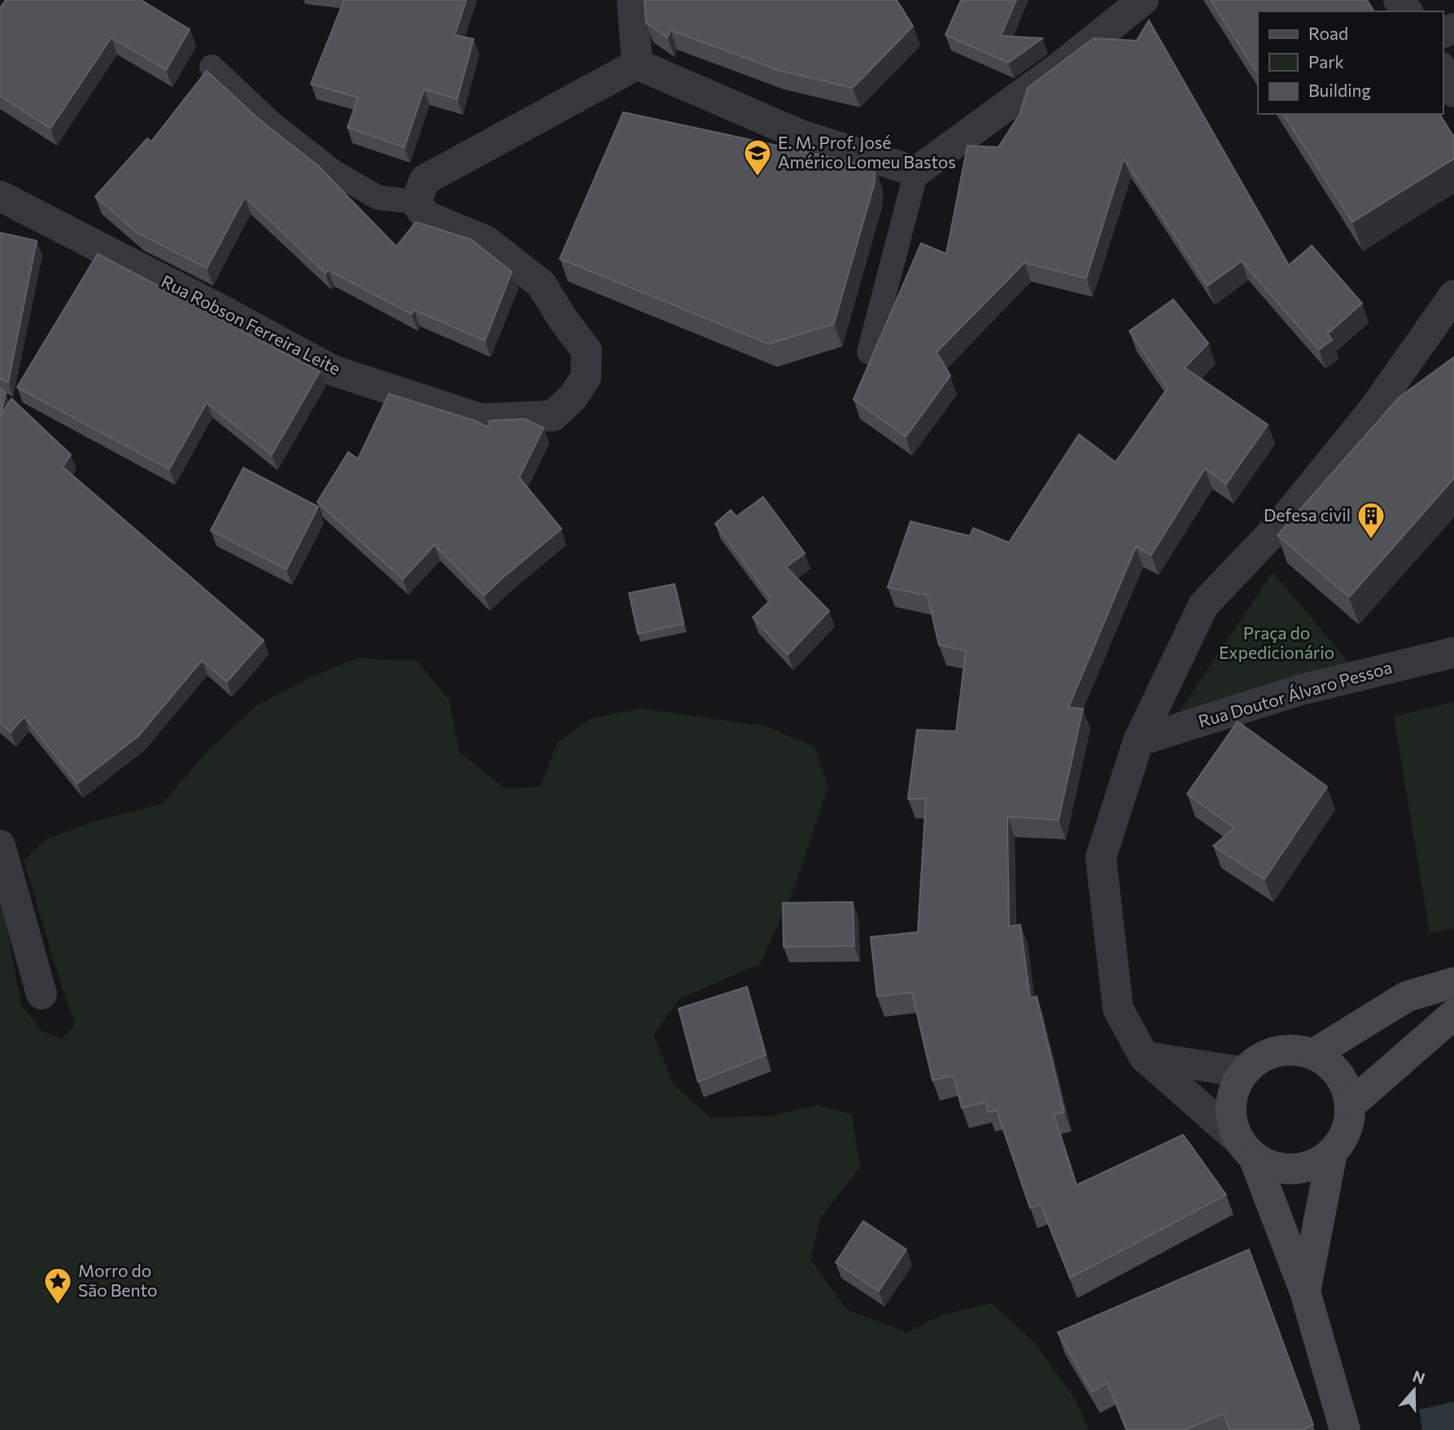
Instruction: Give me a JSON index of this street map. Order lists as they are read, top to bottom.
{
  "streets": {
    "street": ["Rua Robson Ferreira Leite", "Rua Doutor Álvaro Pessoa"]
  },
  "parks": ["Praça do Expedicionário"],
  "places": {
    "school or university": ["E. M. Prof. José Américo Lomeu Bastos"],
    "building": ["Defesa civil"],
    "place": ["Morro do São Bento"]
  },
  "legend": ["Road", "Park", "Building"],
  "north": "top"
}
